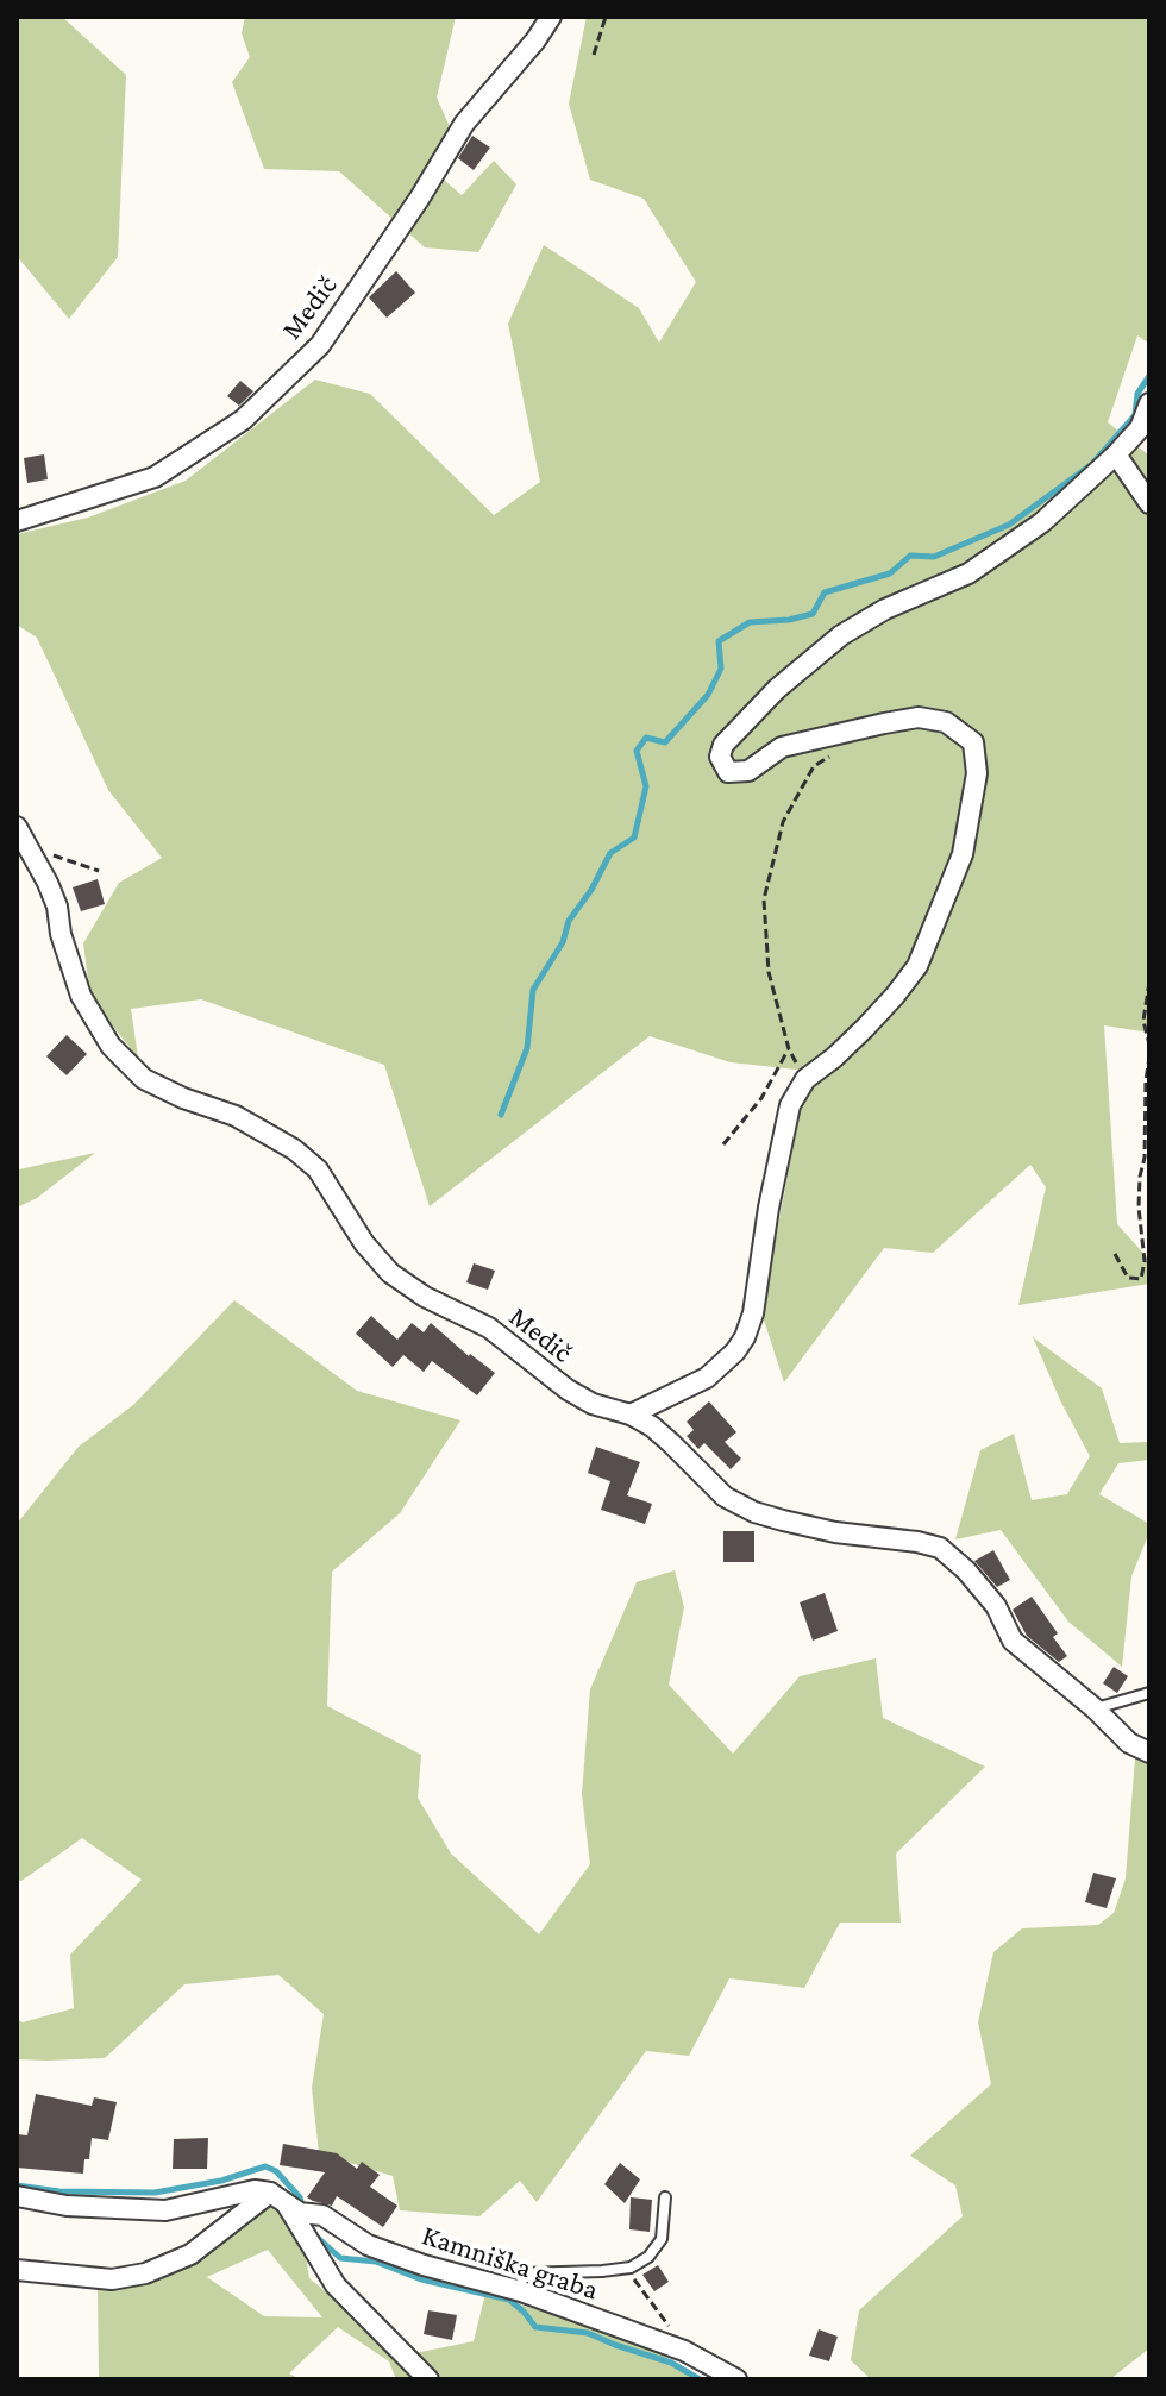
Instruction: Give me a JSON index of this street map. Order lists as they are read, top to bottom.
{
  "streets": {
    "street": ["Medič", "Kamniška graba"]
  }
}
